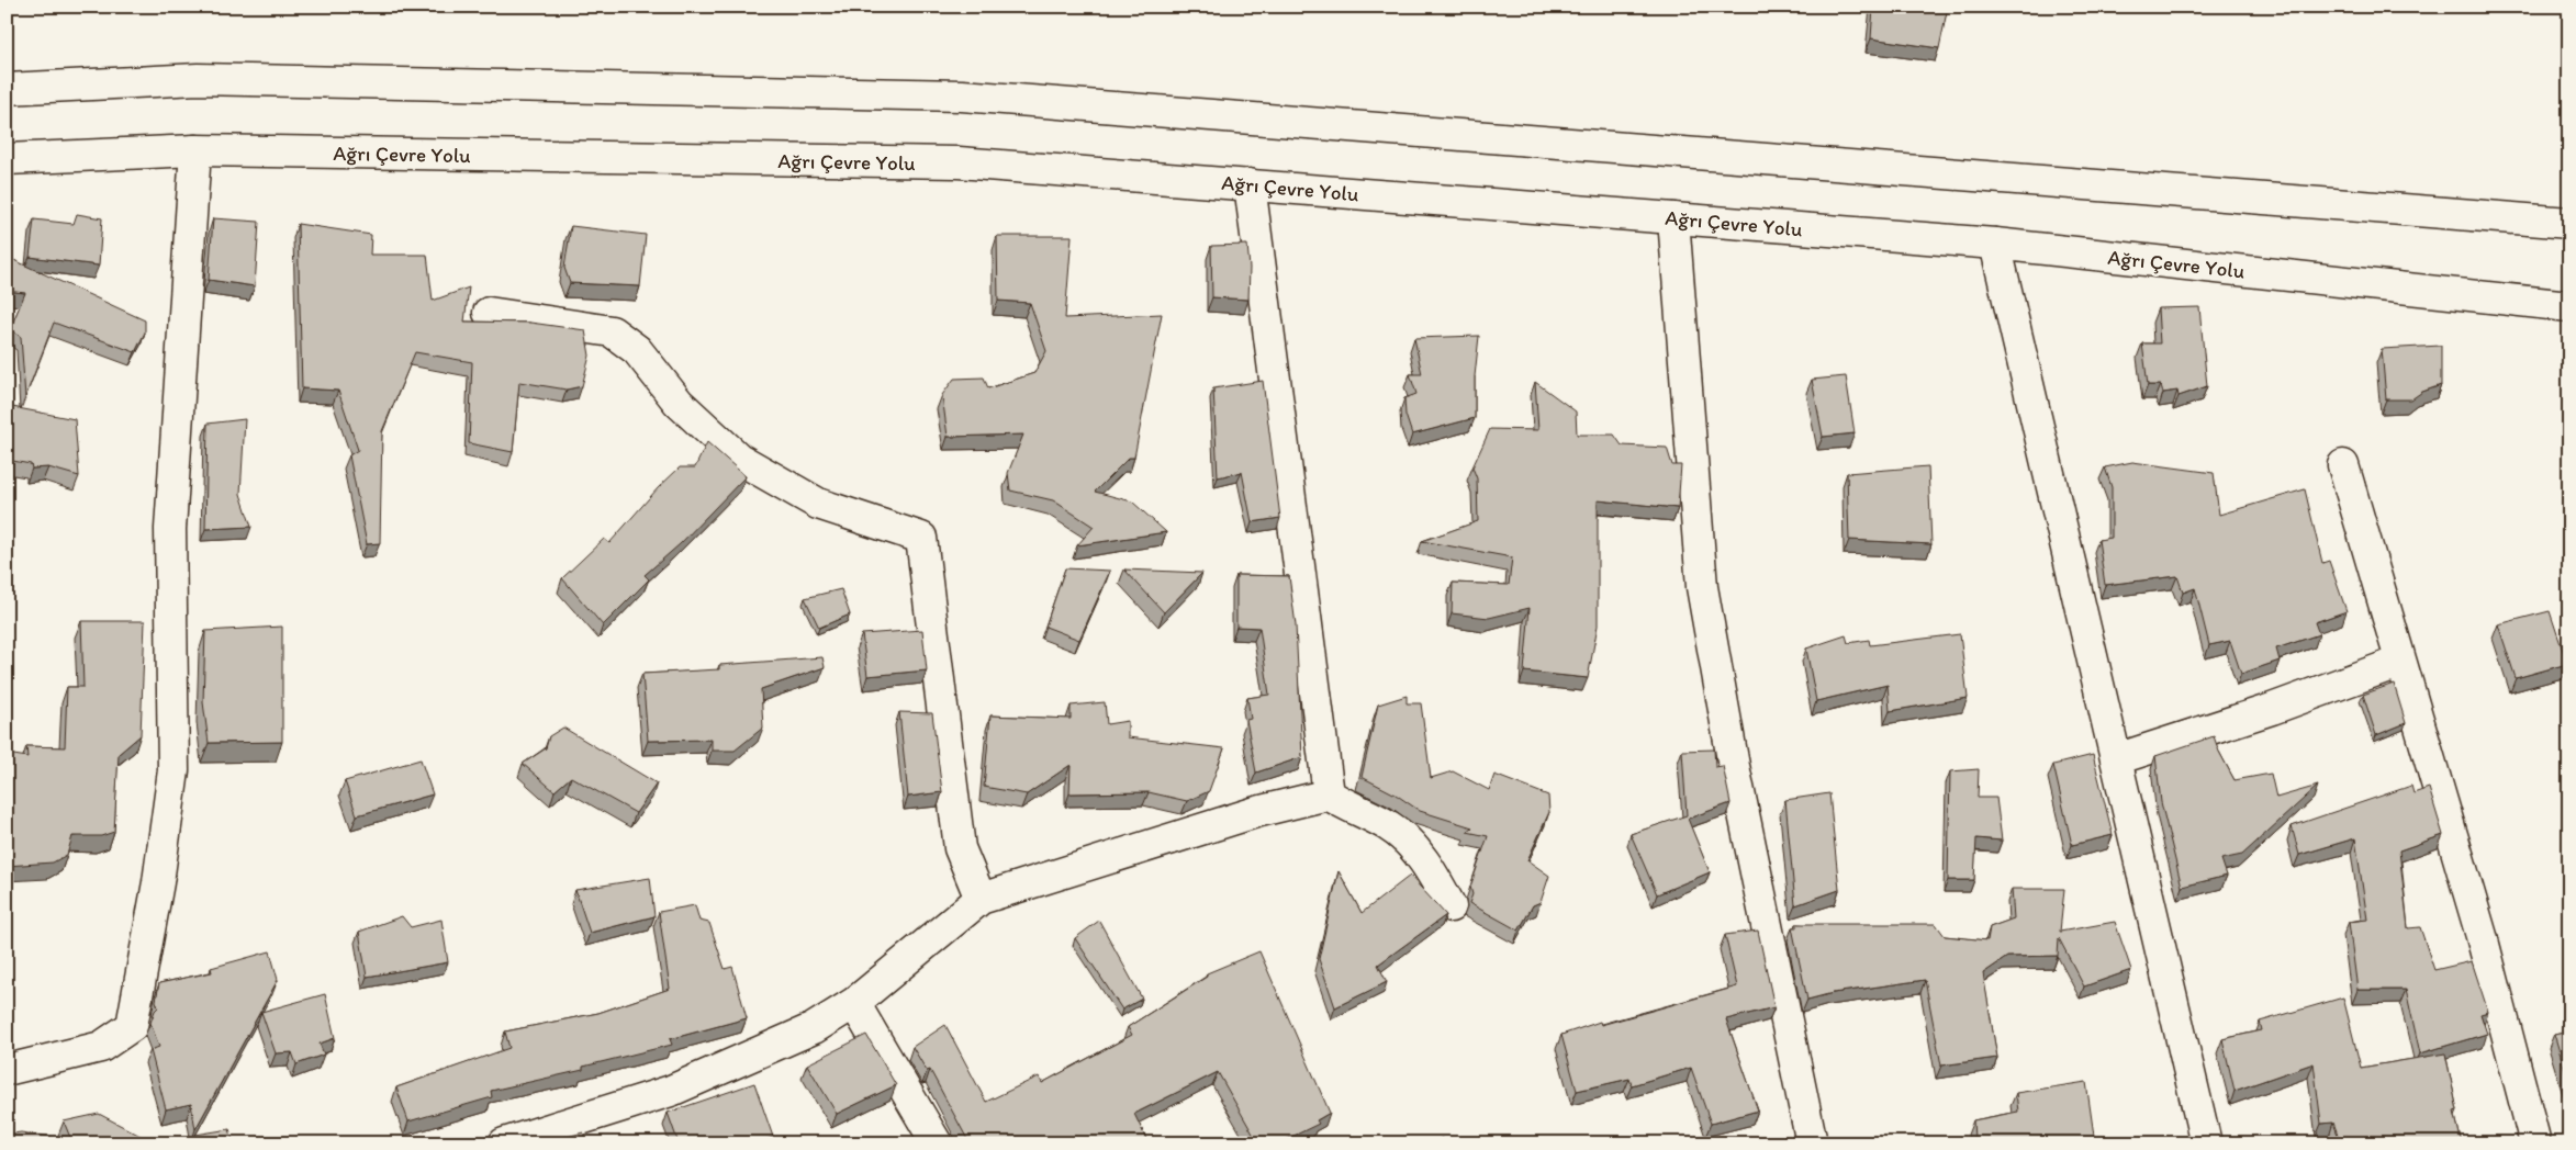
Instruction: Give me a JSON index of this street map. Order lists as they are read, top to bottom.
{
  "streets": {
    "main road": ["Ağrı Çevre Yolu"]
  }
}
